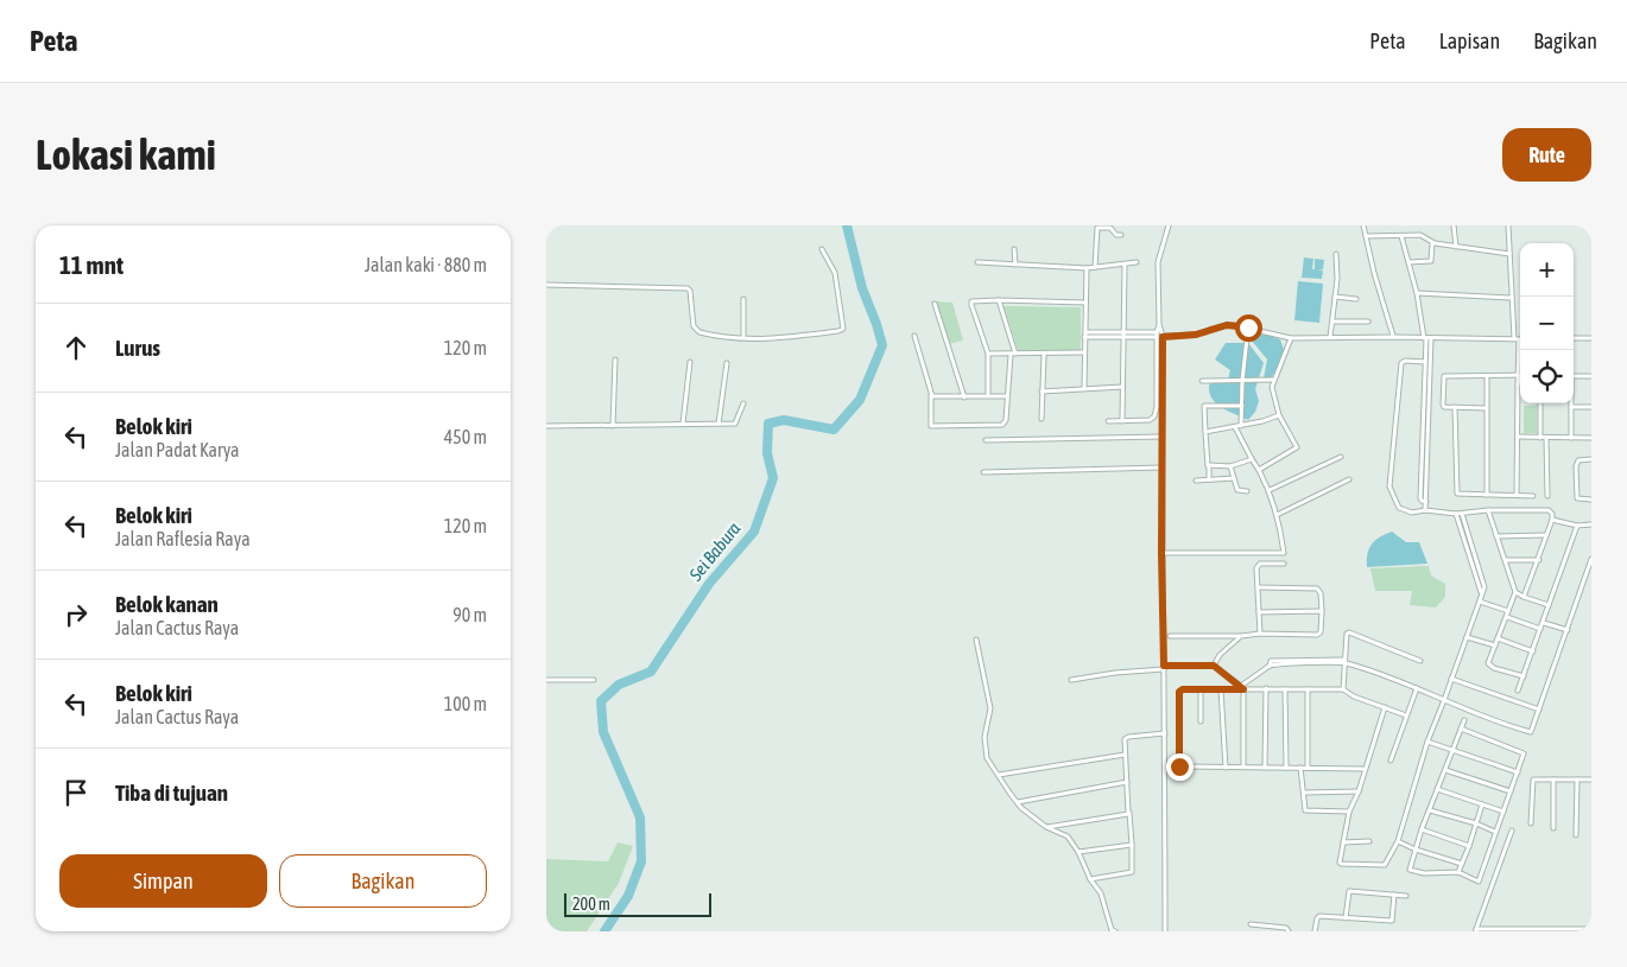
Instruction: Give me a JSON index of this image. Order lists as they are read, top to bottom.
{
  "water": ["Sei Babura"],
  "scale_bar": "200 m",
  "page": {
    "header": "Peta",
    "nav": ["Peta", "Lapisan", "Bagikan"],
    "buttons": [
      "Rute",
      ["Simpan", "Bagikan"]
    ],
    "title": "Lokasi kami",
    "heading": ["11 mnt", "Jalan kaki · 880 m"],
    "map_buttons": ["+", "−"],
    "list": [
      ["Lurus", "120 m"],
      ["Belok kiri", "Jalan Padat Karya", "450 m"],
      ["Belok kiri", "Jalan Raflesia Raya", "120 m"],
      ["Belok kanan", "Jalan Cactus Raya", "90 m"],
      ["Belok kiri", "Jalan Cactus Raya", "100 m"],
      "Tiba di tujuan"
    ],
    "scale": "200 m"
  }
}
